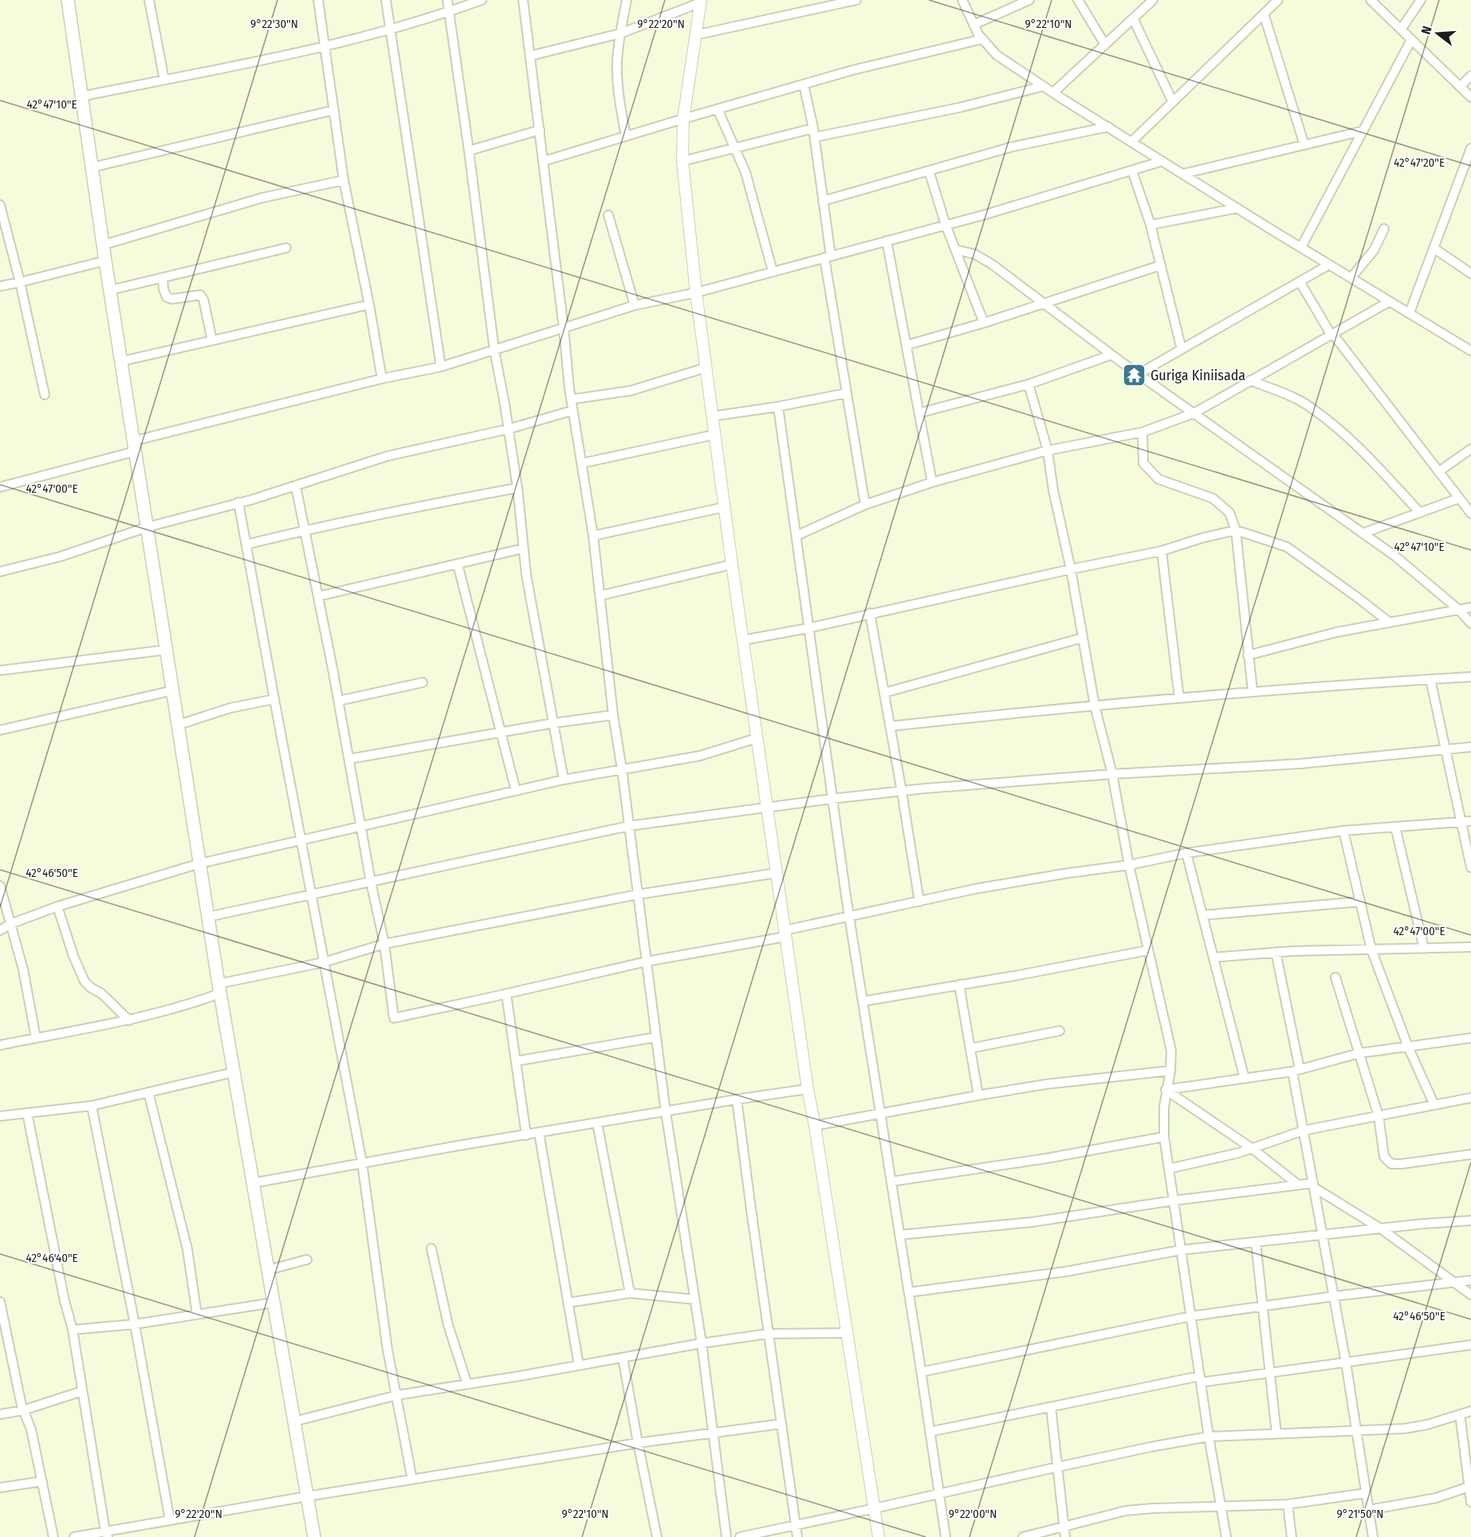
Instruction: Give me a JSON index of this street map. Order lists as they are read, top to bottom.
{
  "places": {
    "temple": ["Guriga Kiniisada"]
  },
  "north": "left",
  "coordinates": [
    "9°22'30\"N",
    "9°22'20\"N",
    "9°22'10\"N",
    "42°47'10\"E",
    "42°47'20\"E",
    "42°47'00\"E",
    "42°46'50\"E",
    "42°46'40\"E",
    "9°22'00\"N",
    "9°21'50\"N"
  ]
}
